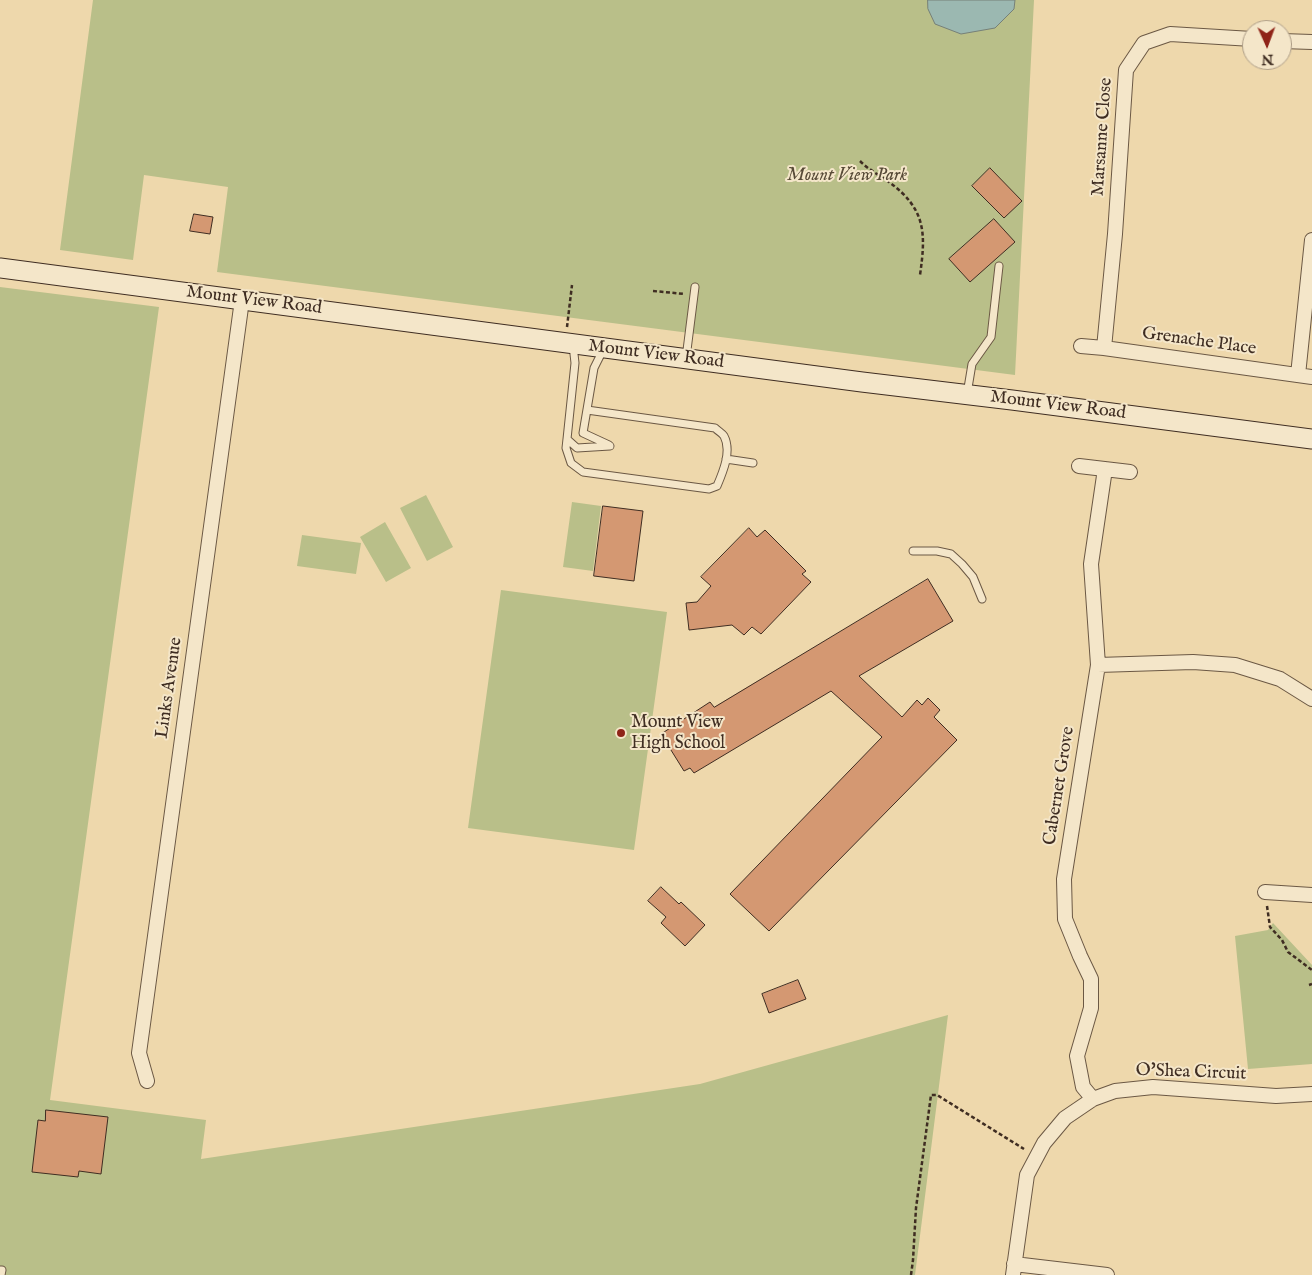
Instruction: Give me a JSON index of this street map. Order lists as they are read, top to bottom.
{
  "streets": {
    "main road": ["Mount View Road"],
    "street": [
      "Marsanne Close",
      "Grenache Place",
      "Links Avenue",
      "Cabernet Grove",
      "O'Shea Circuit"
    ]
  },
  "crossings": [
    ["Marsanne Close", "Grenache Place"],
    ["Mount View Road", "Links Avenue"],
    ["Cabernet Grove", "O'Shea Circuit"]
  ],
  "parks": ["Mount View Park"],
  "places": ["Mount View High School"],
  "north": "bottom"
}
